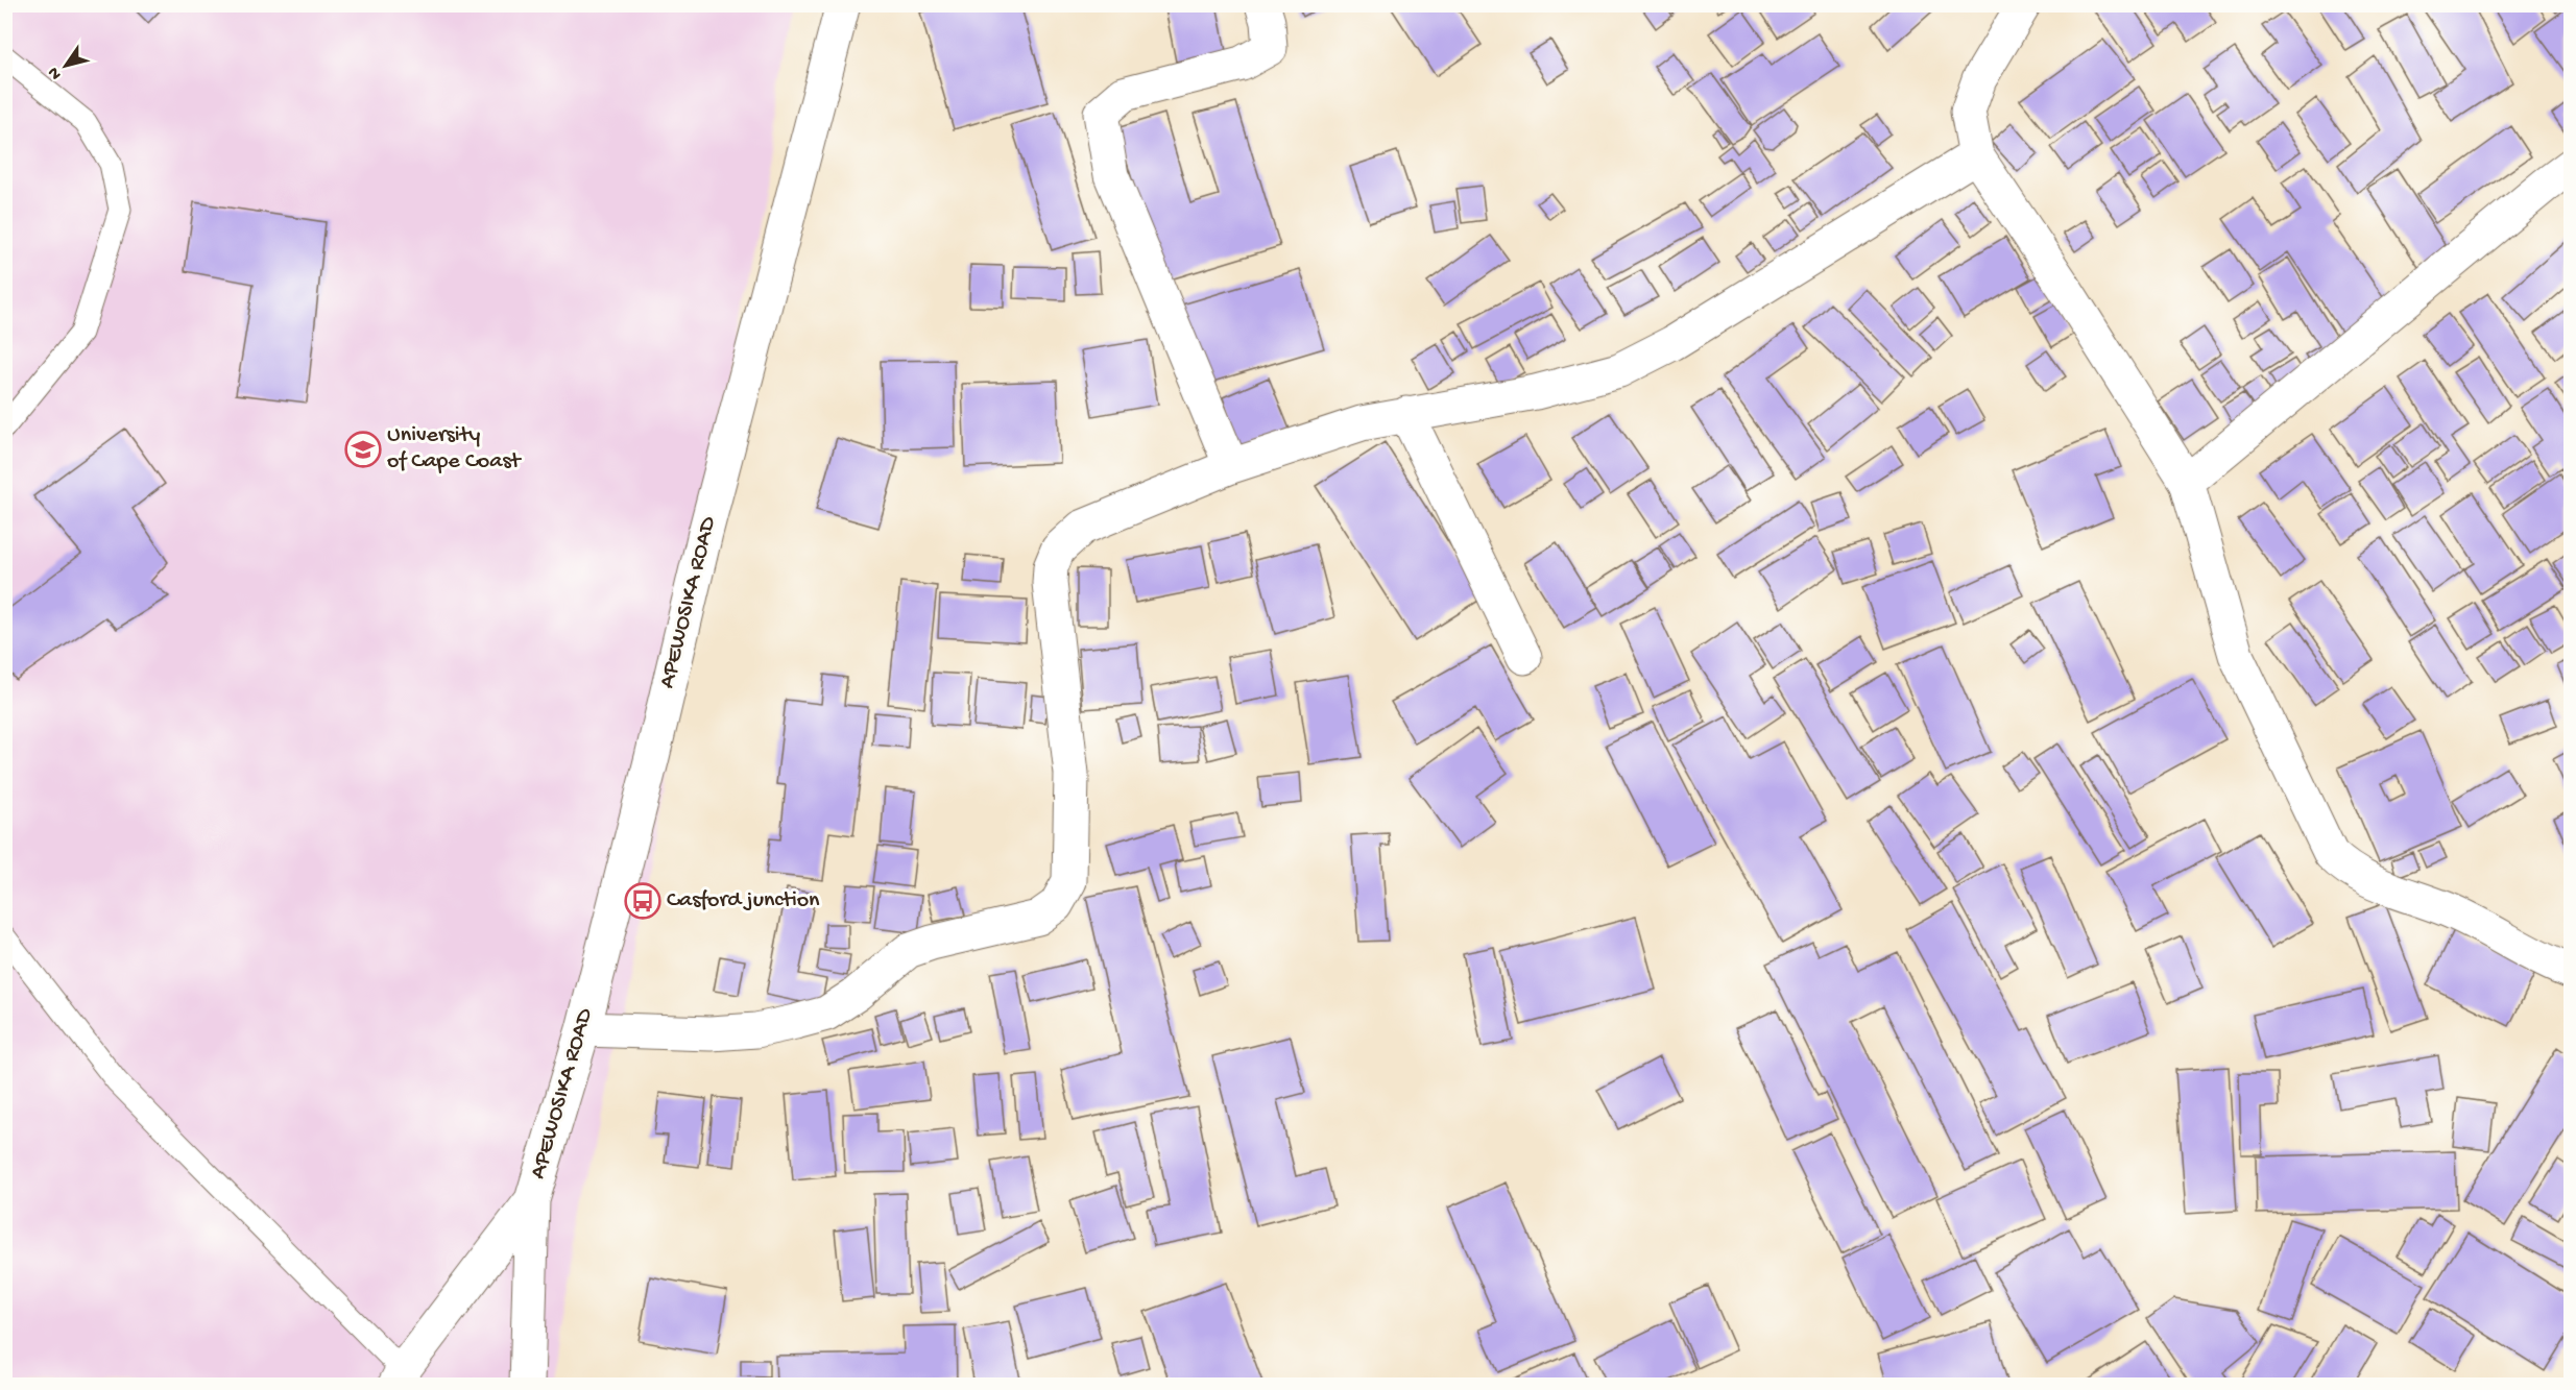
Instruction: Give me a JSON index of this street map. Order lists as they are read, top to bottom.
{
  "streets": {
    "street": ["APEWOSIKA ROAD"]
  },
  "places": {
    "school or university": ["University of Cape Coast"],
    "bus stop": ["Casford junction"]
  },
  "north": "bottom left"
}
